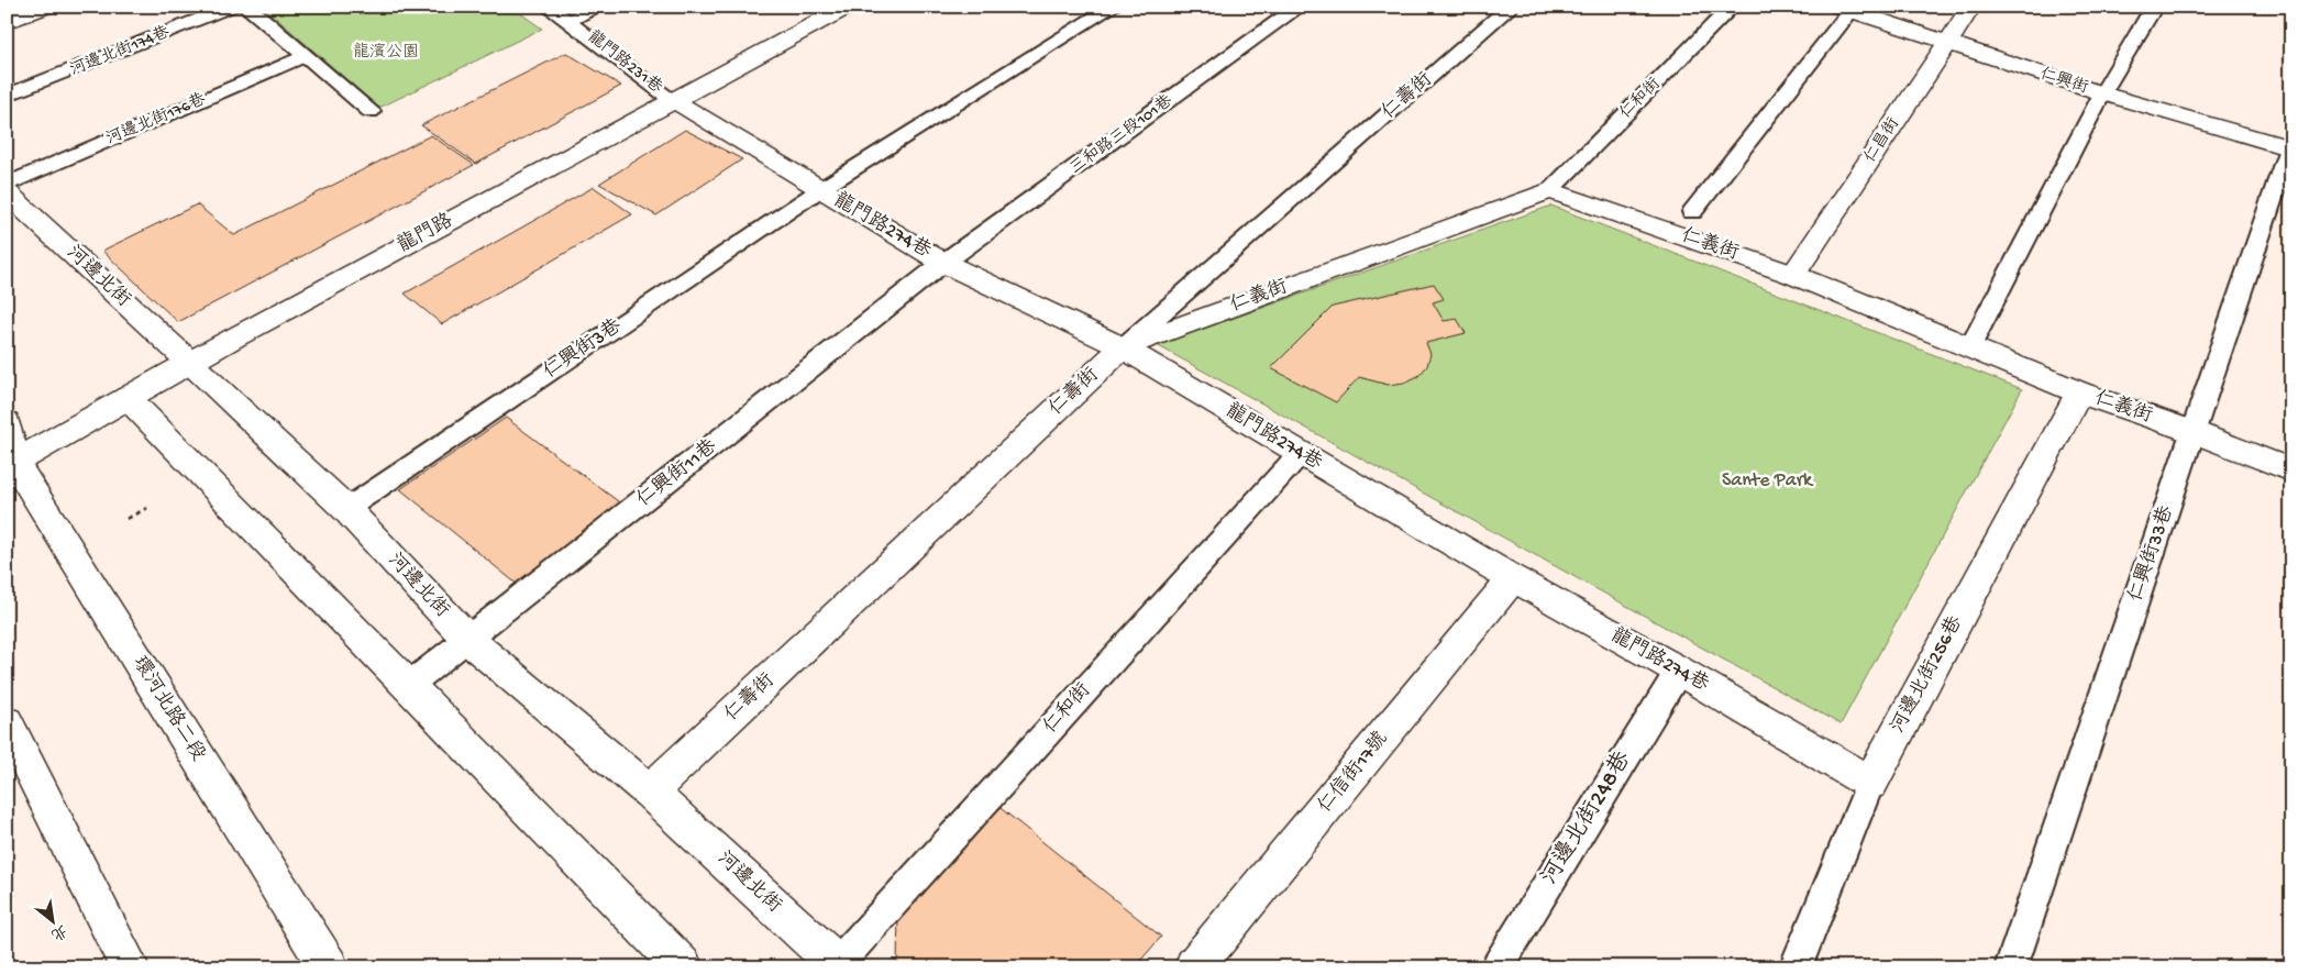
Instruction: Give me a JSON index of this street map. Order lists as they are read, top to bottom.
{
  "streets": {
    "street": [
      "仁興街",
      "仁壽街",
      "仁昌街",
      "龍門路274巷",
      "龍門路",
      "仁義街",
      "河邊北街",
      "河邊北街256巷",
      "環河北路二段",
      "仁信街17號"
    ],
    "lane": [
      "河邊北街174巷",
      "龍門路231巷",
      "仁和街",
      "河邊北街176巷",
      "三和路三段101巷",
      "仁興街3巷",
      "仁興街11巷",
      "仁興街33巷",
      "河邊北街248巷"
    ]
  },
  "crossings": [
    ["龍門路231巷", "龍門路274巷"],
    ["龍門路231巷", "龍門路"],
    ["仁興街", "仁昌街"],
    ["仁興街", "仁興街33巷"],
    ["仁壽街", "龍門路274巷"],
    ["仁壽街", "仁義街"],
    ["仁壽街", "河邊北街"],
    ["仁和街", "龍門路274巷"],
    ["仁和街", "仁義街"],
    ["仁和街", "河邊北街"],
    ["三和路三段101巷", "龍門路274巷"],
    ["三和路三段101巷", "仁興街11巷"],
    ["仁昌街", "仁義街"],
    ["龍門路274巷", "龍門路"],
    ["龍門路274巷", "仁義街"],
    ["龍門路274巷", "仁興街3巷"],
    ["龍門路274巷", "仁興街11巷"],
    ["龍門路274巷", "河邊北街256巷"],
    ["龍門路274巷", "仁信街17號"],
    ["龍門路274巷", "河邊北街248巷"],
    ["龍門路", "河邊北街"],
    ["龍門路", "環河北路二段"],
    ["仁義街", "仁興街33巷"],
    ["仁義街", "河邊北街256巷"],
    ["河邊北街", "仁興街3巷"],
    ["河邊北街", "仁興街11巷"]
  ],
  "parks": ["龍濱公園", "Sante Park"],
  "north": "bottom right"
}
